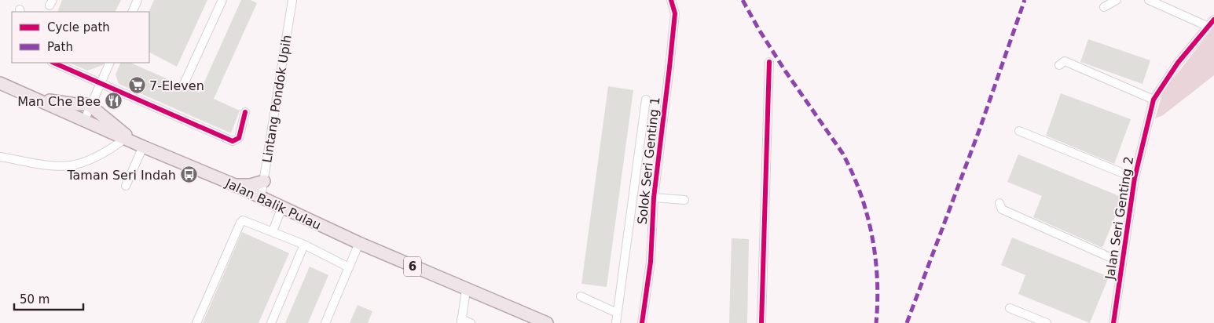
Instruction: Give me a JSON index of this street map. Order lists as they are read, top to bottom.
{
  "streets": {
    "main road": ["Jalan Balik Pulau", "6"],
    "street": ["Lintang Pondok Upih", "Solok Seri Genting 1", "Jalan Seri Genting 2"]
  },
  "crossings": [
    ["Lintang Pondok Upih", "Jalan Balik Pulau"]
  ],
  "places": {
    "supermarket": ["7-Eleven"],
    "restaurant": ["Man Che Bee"],
    "bus stop": ["Taman Seri Indah"]
  },
  "legend": ["Cycle path", "Path"],
  "scale_bar": "50 m"
}
